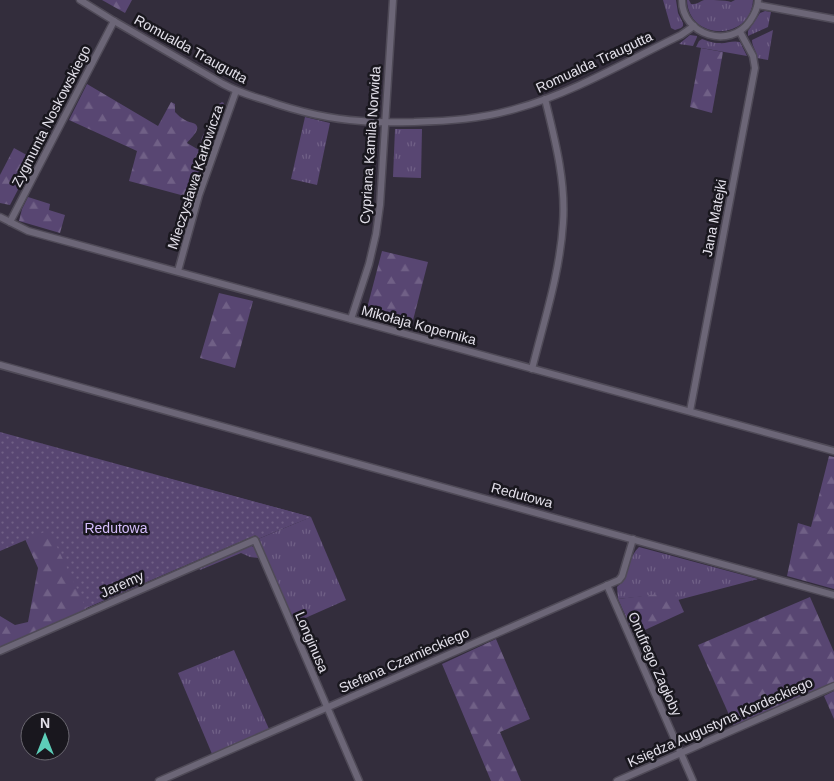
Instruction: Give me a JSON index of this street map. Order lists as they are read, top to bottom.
{
  "streets": {
    "street": [
      "Romualda Traugutta",
      "Zygmunta Noskowskiego",
      "Cypriana Kamila Norwida",
      "Mieczysława Karłowicza",
      "Jana Matejki",
      "Mikołaja Kopernika",
      "Redutowa",
      "Jaremy",
      "Longinusa",
      "Stefana Czarnieckiego",
      "Onufrego Zagłoby",
      "Księdza Augustyna Kordeckiego"
    ]
  },
  "crossings": [
    ["Romualda Traugutta", "Zygmunta Noskowskiego"],
    ["Romualda Traugutta", "Cypriana Kamila Norwida"],
    ["Romualda Traugutta", "Mieczysława Karłowicza"],
    ["Zygmunta Noskowskiego", "Mikołaja Kopernika"],
    ["Cypriana Kamila Norwida", "Mikołaja Kopernika"],
    ["Mieczysława Karłowicza", "Mikołaja Kopernika"],
    ["Jana Matejki", "Mikołaja Kopernika"],
    ["Redutowa", "Stefana Czarnieckiego"],
    ["Jaremy", "Longinusa"],
    ["Longinusa", "Stefana Czarnieckiego"],
    ["Stefana Czarnieckiego", "Onufrego Zagłoby"],
    ["Onufrego Zagłoby", "Księdza Augustyna Kordeckiego"]
  ],
  "parks": ["Redutowa"],
  "north": "top"
}
